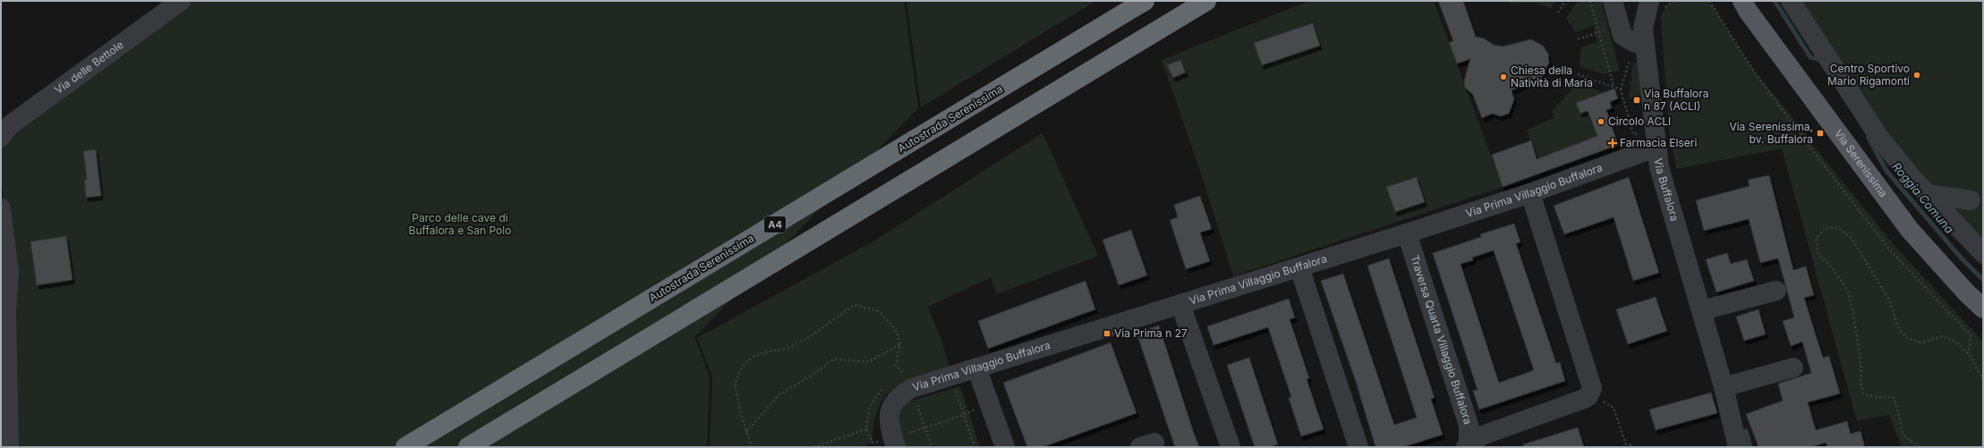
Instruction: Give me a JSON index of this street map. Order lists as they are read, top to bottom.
{
  "streets": {
    "highway": ["Autostrada Serenissima", "A4"],
    "main road": ["Via Serenissima"],
    "street": [
      "Via delle Bettole",
      "Via Buffalora",
      "Via Prima Villaggio Buffalora",
      "Traversa Quarta Villaggio Buffalora"
    ]
  },
  "crossings": [
    ["Via Buffalora", "Via Prima Villaggio Buffalora"],
    ["Via Prima Villaggio Buffalora", "Traversa Quarta Villaggio Buffalora"]
  ],
  "water": ["Roggia Comuna"],
  "parks": ["Parco delle cave di Buffalora e San Polo"],
  "places": {
    "other": ["Centro Sportivo Mario Rigamonti", "Chiesa della Natività di Maria", "Circolo ACLI"],
    "transit": ["Via Buffalora n 87 (ACLI)", "Via Serenissima, bv. Buffalora", "Via Prima n 27"],
    "health": ["Farmacia Elseri"]
  }
}
